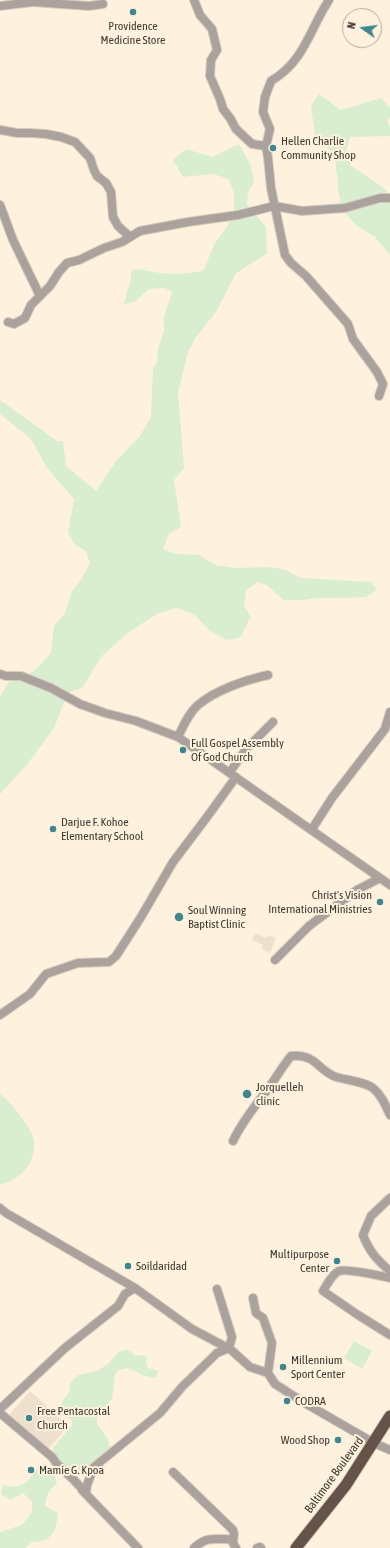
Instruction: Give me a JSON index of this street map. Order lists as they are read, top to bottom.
{
  "streets": {
    "highway": ["Baltimore Boulevard"]
  },
  "places": [
    "Providence Medicine Store",
    "Hellen Charlie Community Shop",
    "Full Gospel Assembly Of God Church",
    "Darjue F. Kohoe Elementary School",
    "Christ's Vision International Ministries",
    "Soul Winning Baptist Clinic",
    "Jorquelleh clinic",
    "Multipurpose Center",
    "Soildaridad",
    "Millennium Sport Center",
    "CODRA",
    "Free Pentacostal Church",
    "Wood Shop",
    "Mamie G. Kpoa"
  ],
  "north": "left"
}
